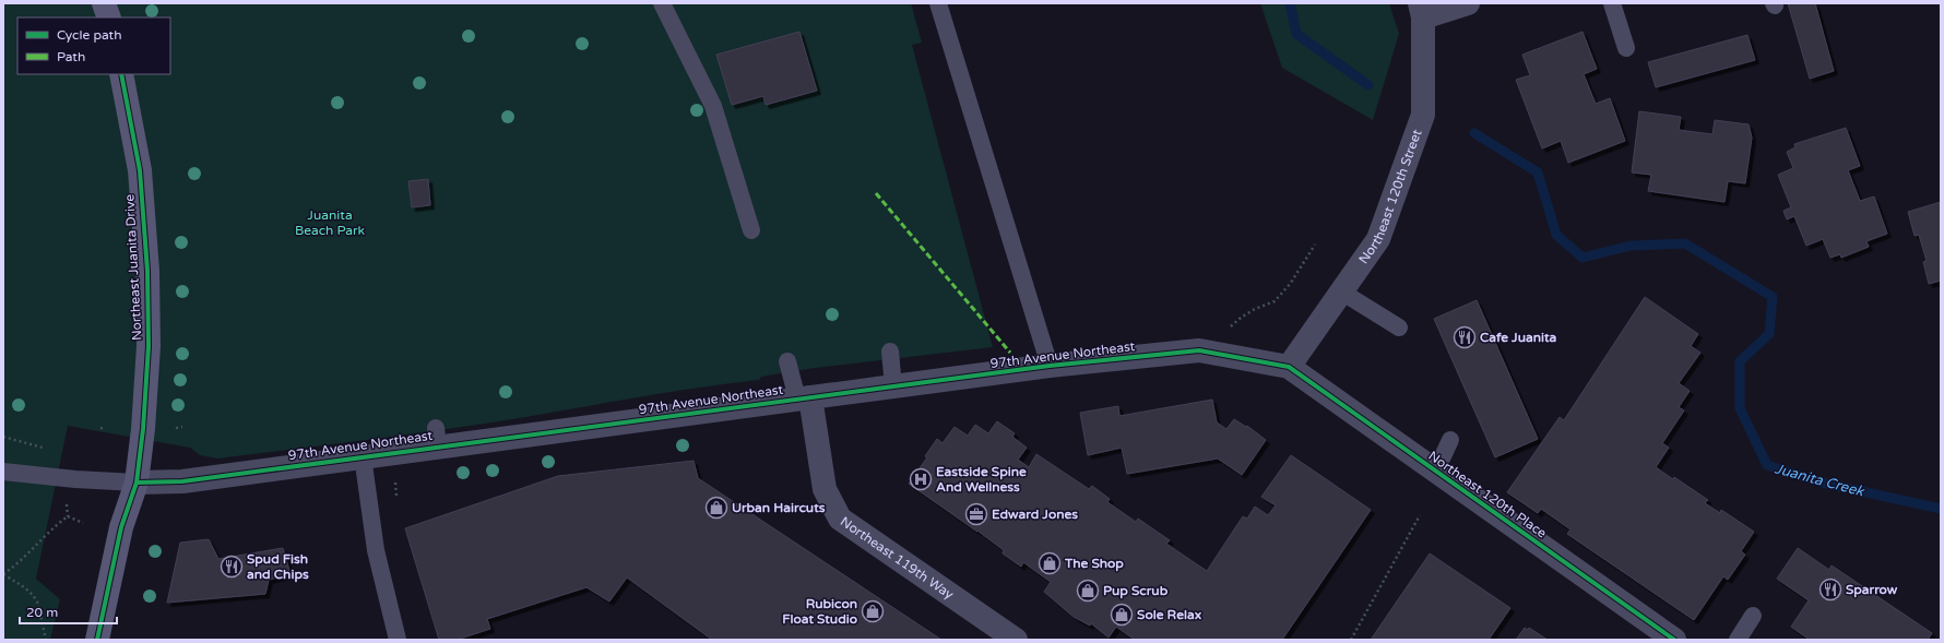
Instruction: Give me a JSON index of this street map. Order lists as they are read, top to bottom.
{
  "streets": {
    "main road": ["Northeast Juanita Drive"],
    "street": [
      "Northeast 120th Street",
      "97th Avenue Northeast",
      "Northeast 120th Place",
      "Northeast 119th Way"
    ]
  },
  "crossings": [
    ["Northeast 120th Street", "97th Avenue Northeast"],
    ["Northeast 120th Street", "Northeast 120th Place"],
    ["Northeast Juanita Drive", "97th Avenue Northeast"],
    ["97th Avenue Northeast", "Northeast 120th Place"],
    ["97th Avenue Northeast", "Northeast 119th Way"]
  ],
  "water": ["Juanita Creek"],
  "parks": ["Juanita Beach Park"],
  "places": {
    "restaurant": ["Cafe Juanita", "Spud Fish and Chips", "Sparrow"],
    "hospital": ["Eastside Spine And Wellness"],
    "shop": [
      "Urban Haircuts",
      "The Shop",
      "Pup Scrub",
      "Rubicon Float Studio",
      "Sole Relax"
    ],
    "office": ["Edward Jones"]
  },
  "legend": ["Cycle path", "Path"],
  "scale_bar": "20 m"
}
